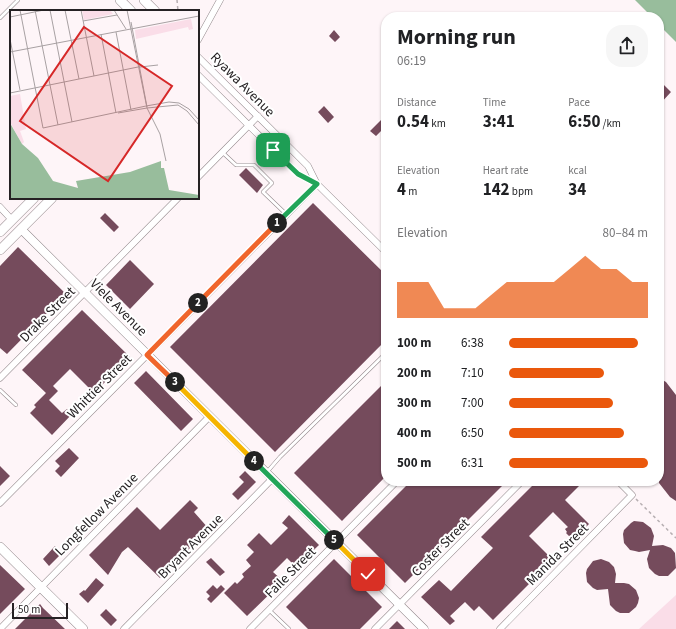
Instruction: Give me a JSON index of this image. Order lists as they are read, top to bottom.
{
  "streets": {
    "main road": ["Viele Avenue"],
    "street": [
      "Ryawa Avenue",
      "Drake Street",
      "Whittier Street",
      "Longfellow Avenue",
      "Bryant Avenue",
      "Coster Street",
      "Manida Street",
      "Faile Street"
    ]
  },
  "crossings": [
    ["Ryawa Avenue", "Whittier Street"],
    ["Viele Avenue", "Drake Street"],
    ["Viele Avenue", "Whittier Street"],
    ["Viele Avenue", "Longfellow Avenue"],
    ["Viele Avenue", "Bryant Avenue"],
    ["Viele Avenue", "Coster Street"],
    ["Viele Avenue", "Faile Street"]
  ],
  "scale_bar": "50 m",
  "page": {
    "heading": ["Morning run", "06:19"],
    "stats": [
      ["Distance", "0.54 km"],
      ["Time", "3:41"],
      ["Pace", "6:50 /km"],
      ["Elevation", "4 m"],
      ["Heart rate", "142 bpm"],
      ["kcal", "34"]
    ],
    "pins": [
      "1",
      "2",
      "3",
      "4",
      "5"
    ],
    "chart": ["Elevation", "80–84 m"],
    "list": [
      {
        "name": "100 m",
        "note": "6:38"
      },
      {
        "name": "200 m",
        "note": "7:10"
      },
      {
        "name": "300 m",
        "note": "7:00"
      },
      {
        "name": "400 m",
        "note": "6:50"
      },
      {
        "name": "500 m",
        "note": "6:31"
      }
    ],
    "scale": "50 m"
  }
}
